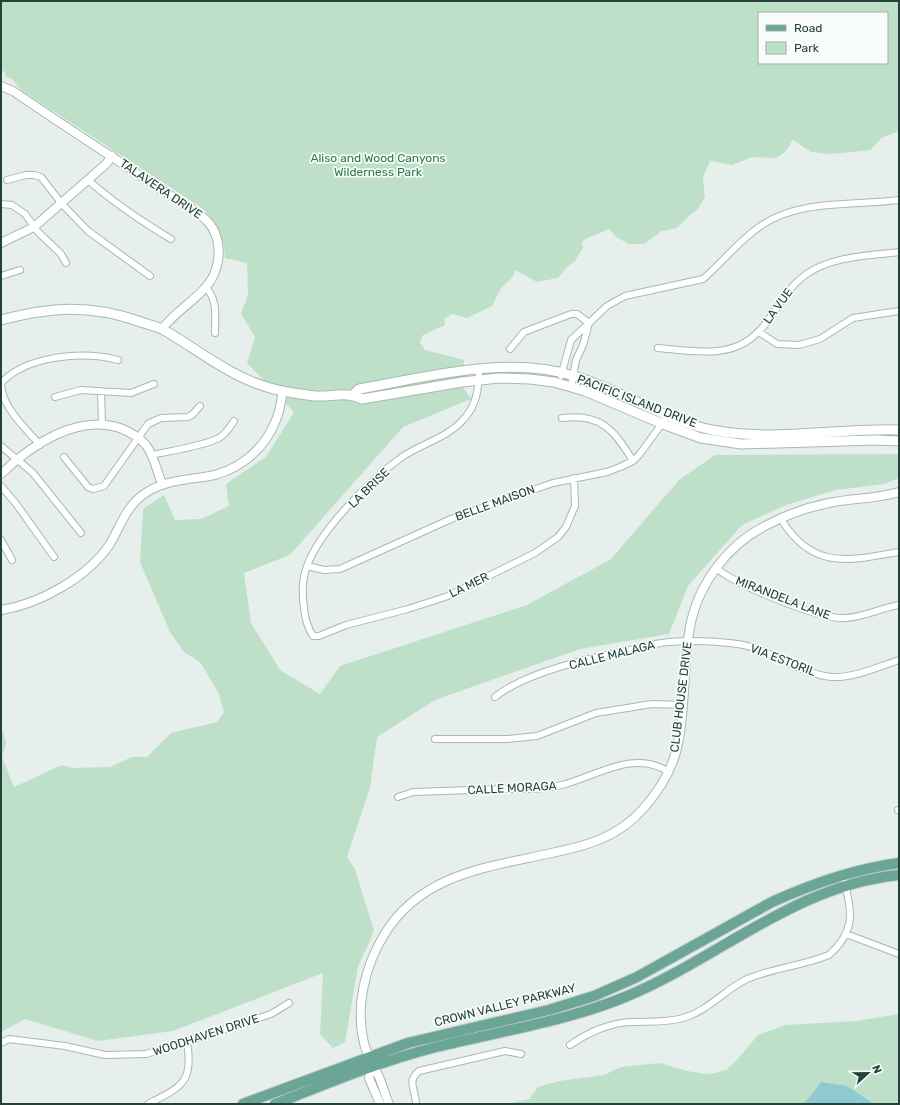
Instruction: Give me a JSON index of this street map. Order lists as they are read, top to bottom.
{
  "streets": {
    "main road": ["PACIFIC ISLAND DRIVE", "CROWN VALLEY PARKWAY"],
    "street": [
      "TALAVERA DRIVE",
      "LA VUE",
      "LA BRISE",
      "BELLE MAISON",
      "LA MER",
      "MIRANDELA LANE",
      "CALLE MALAGA",
      "VIA ESTORIL",
      "CLUB HOUSE DRIVE",
      "CALLE MORAGA",
      "WOODHAVEN DRIVE"
    ]
  },
  "crossings": [
    ["TALAVERA DRIVE", "PACIFIC ISLAND DRIVE"],
    ["PACIFIC ISLAND DRIVE", "LA BRISE"],
    ["PACIFIC ISLAND DRIVE", "BELLE MAISON"],
    ["LA BRISE", "BELLE MAISON"],
    ["LA BRISE", "LA MER"],
    ["BELLE MAISON", "LA MER"],
    ["MIRANDELA LANE", "CLUB HOUSE DRIVE"],
    ["CALLE MALAGA", "VIA ESTORIL"],
    ["CALLE MALAGA", "CLUB HOUSE DRIVE"],
    ["VIA ESTORIL", "CLUB HOUSE DRIVE"],
    ["CLUB HOUSE DRIVE", "CALLE MORAGA"],
    ["CLUB HOUSE DRIVE", "CROWN VALLEY PARKWAY"]
  ],
  "parks": ["Aliso and Wood Canyons Wilderness Park"],
  "legend": ["Road", "Park"],
  "north": "right"
}
